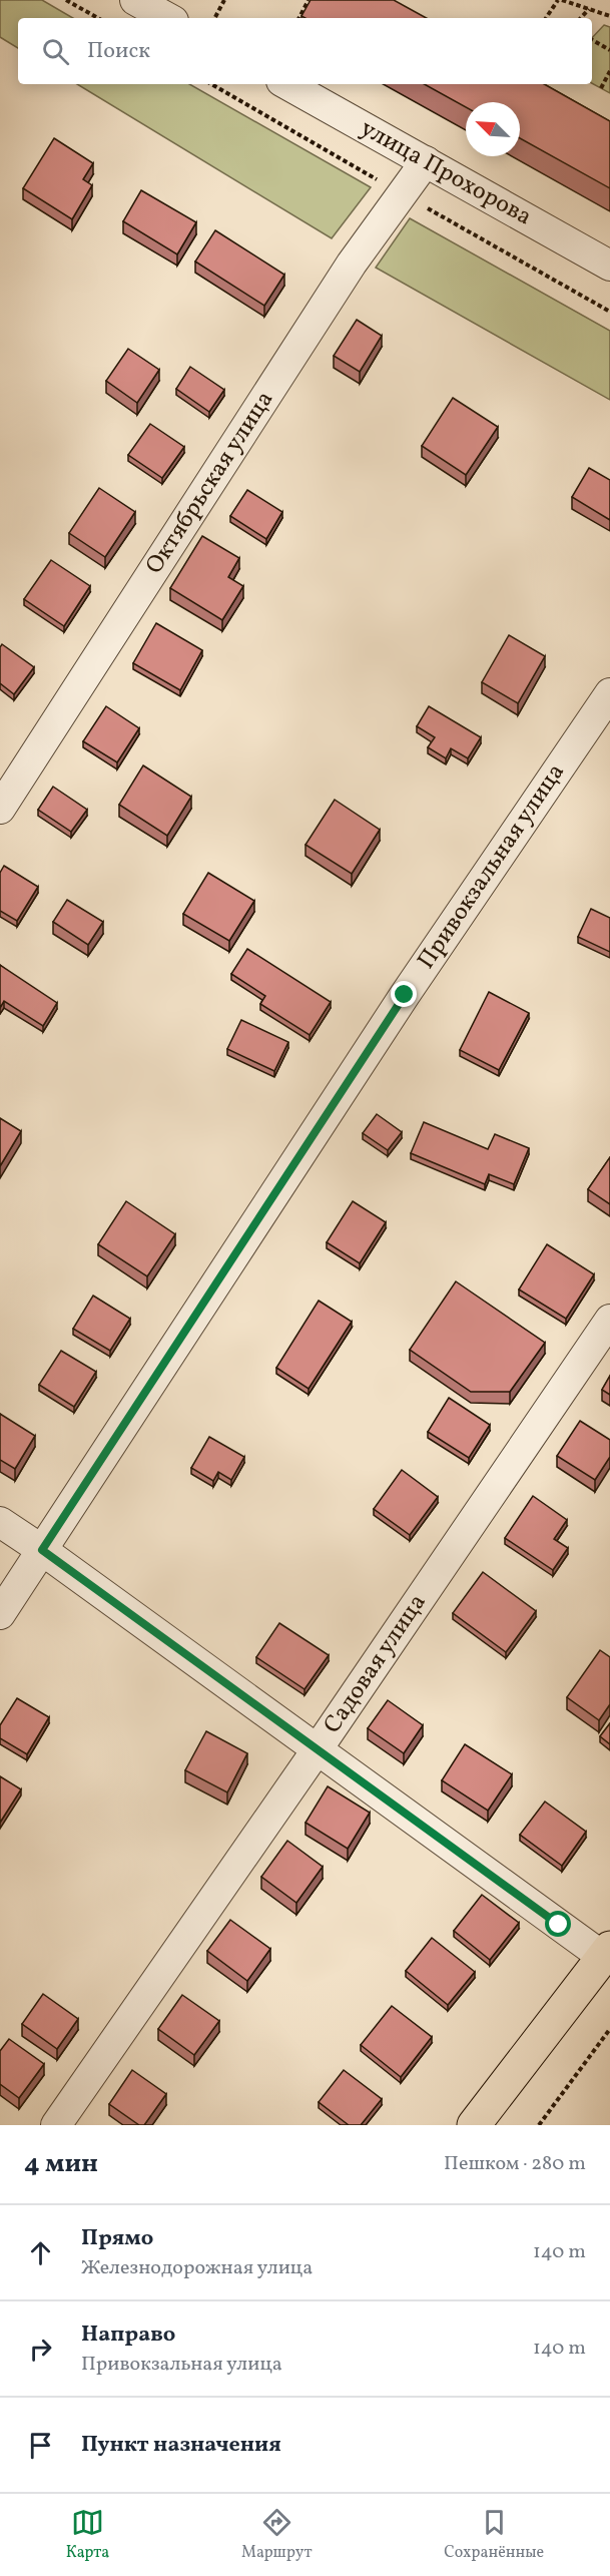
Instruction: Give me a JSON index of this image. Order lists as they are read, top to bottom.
{
  "streets": {
    "street": [
      "улица Прохорова",
      "Октябрьская улица",
      "Привокзальная улица",
      "Садовая улица"
    ]
  },
  "crossings": [
    ["улица Прохорова", "Октябрьская улица"]
  ],
  "north": "top left",
  "page": {
    "search": "Поиск",
    "heading": ["4 мин", "Пешком · 280 m"],
    "list": [
      ["Прямо", "Железнодорожная улица", "140 m"],
      ["Направо", "Привокзальная улица", "140 m"],
      "Пункт назначения"
    ],
    "nav": ["Карта", "Маршрут", "Сохранённые"]
  }
}
